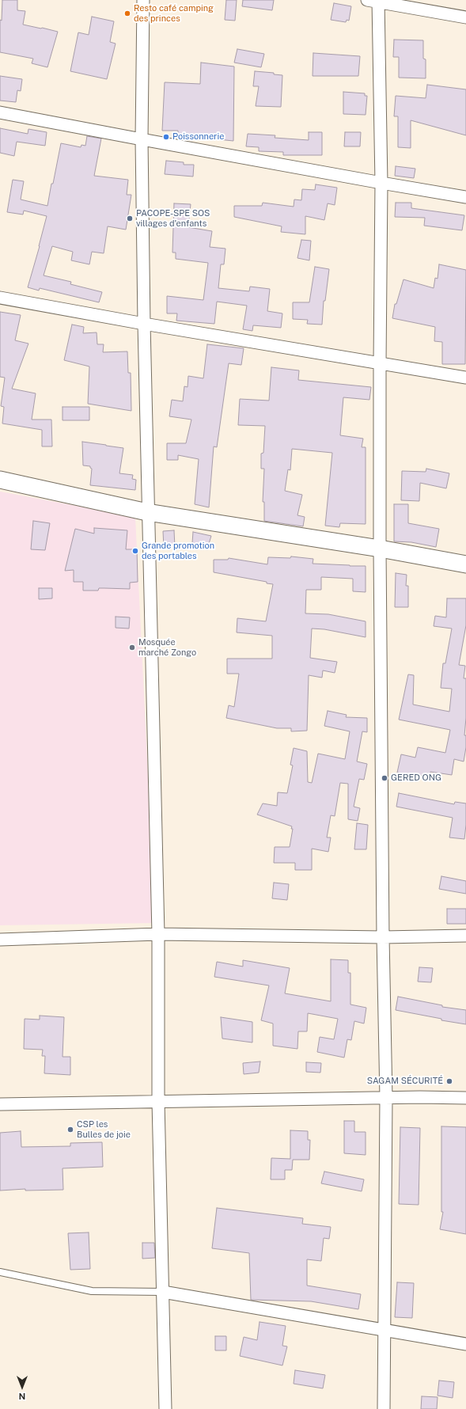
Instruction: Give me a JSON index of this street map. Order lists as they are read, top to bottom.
{
  "places": [
    "Resto café camping des princes",
    "Poissonnerie",
    "PACOPE-SPE SOS villages d'enfants",
    "Grande promotion des portables",
    "Mosquée marché Zongo",
    "GERED ONG",
    "SAGAM SÉCURITÉ",
    "CSP les Bulles de joie"
  ],
  "north": "bottom"
}
